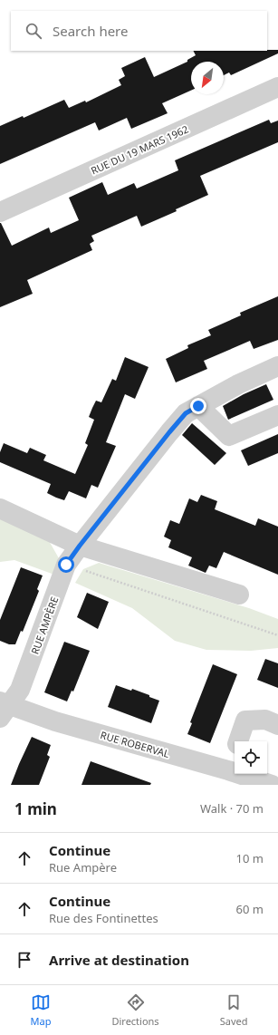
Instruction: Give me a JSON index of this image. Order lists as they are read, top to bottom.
{
  "streets": {
    "street": ["RUE DU 19 MARS 1962", "RUE AMPÈRE", "RUE ROBERVAL"]
  },
  "crossings": [
    ["RUE AMPÈRE", "RUE ROBERVAL"]
  ],
  "north": "bottom left",
  "page": {
    "search": "Search here",
    "heading": ["1 min", "Walk · 70 m"],
    "list": [
      ["Continue", "Rue Ampère", "10 m"],
      ["Continue", "Rue des Fontinettes", "60 m"],
      "Arrive at destination"
    ],
    "nav": ["Map", "Directions", "Saved"]
  }
}
